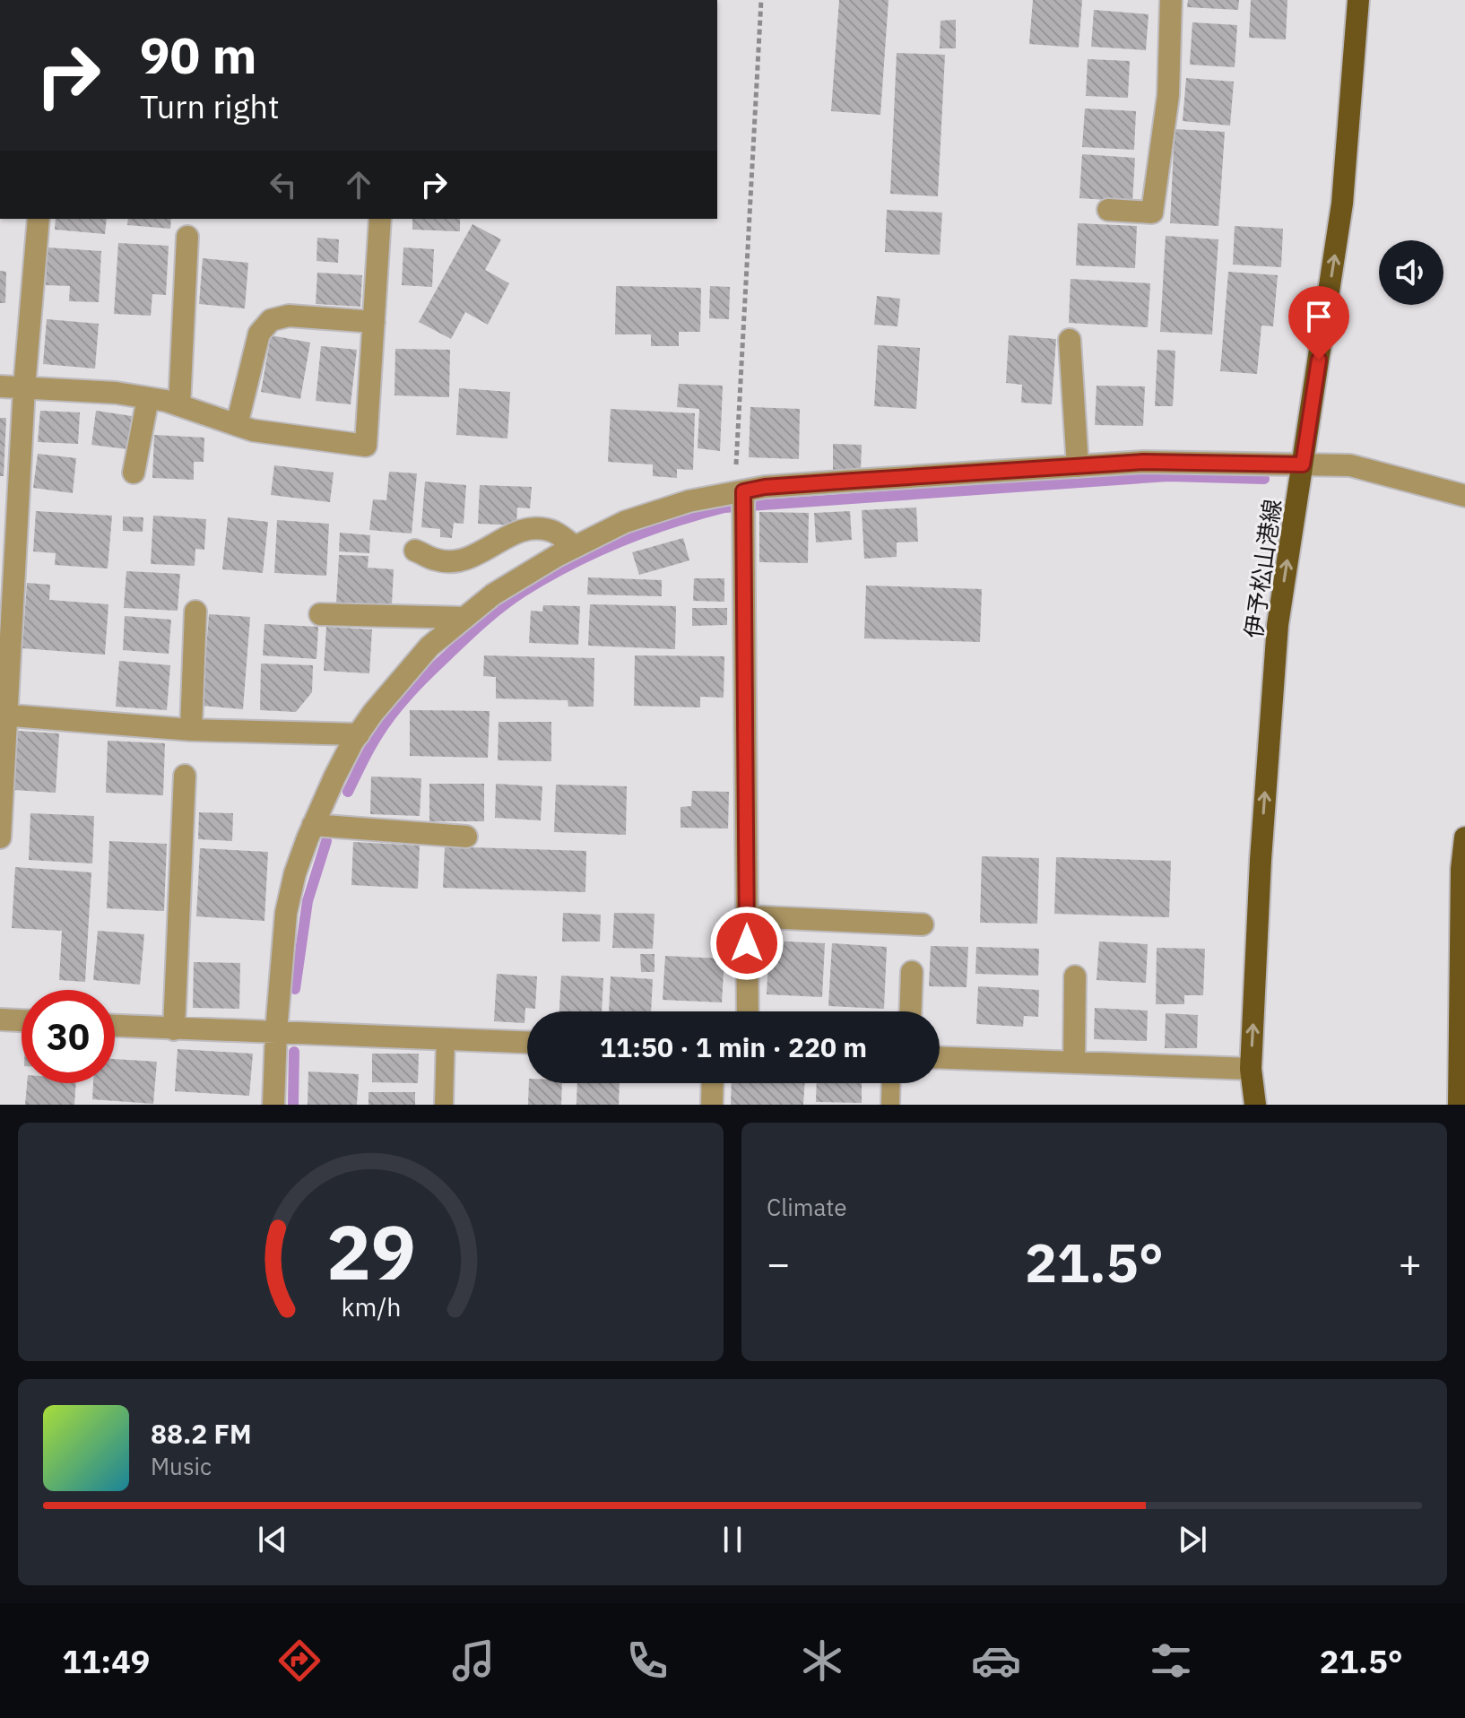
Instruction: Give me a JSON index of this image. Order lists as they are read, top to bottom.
{
  "streets": {
    "main road": ["伊予松山港線"]
  },
  "one_way": ["伊予松山港線"],
  "page": {
    "turn": ["90 m", "Turn right"],
    "limit": "30",
    "trip": "11:50 · 1 min · 220 m",
    "tile": "Climate",
    "heat": ["−", "21.5°", "+"],
    "song": ["88.2 FM", "Music"],
    "tabs": ["11:49", "21.5°"],
    "gauge": ["29", "km/h"]
  }
}
